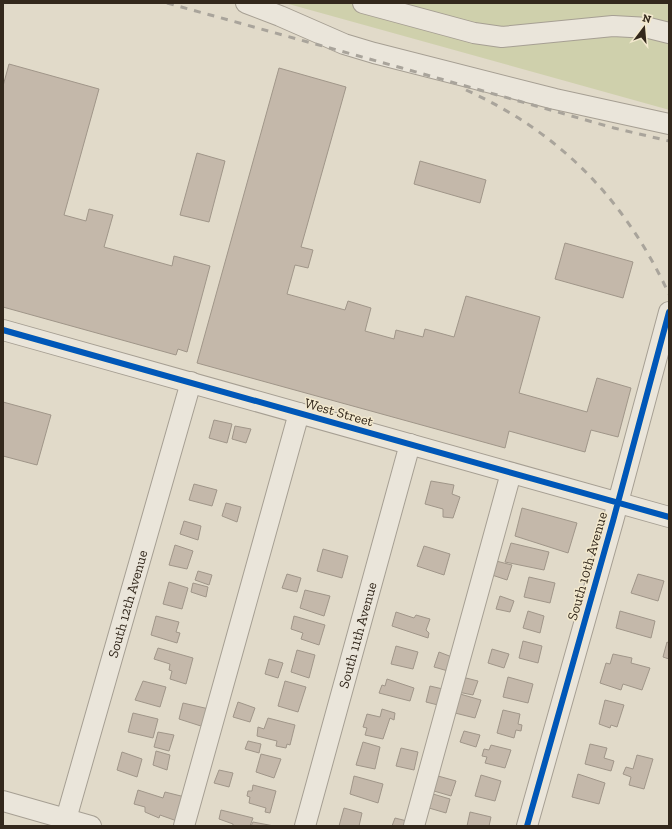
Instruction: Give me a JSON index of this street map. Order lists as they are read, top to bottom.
{
  "streets": {
    "street": [
      "West Street",
      "South 10th Avenue",
      "South 12th Avenue",
      "South 11th Avenue"
    ]
  },
  "crossings": [
    ["West Street", "South 10th Avenue"],
    ["West Street", "South 12th Avenue"],
    ["West Street", "South 11th Avenue"]
  ],
  "north": "top"
}
